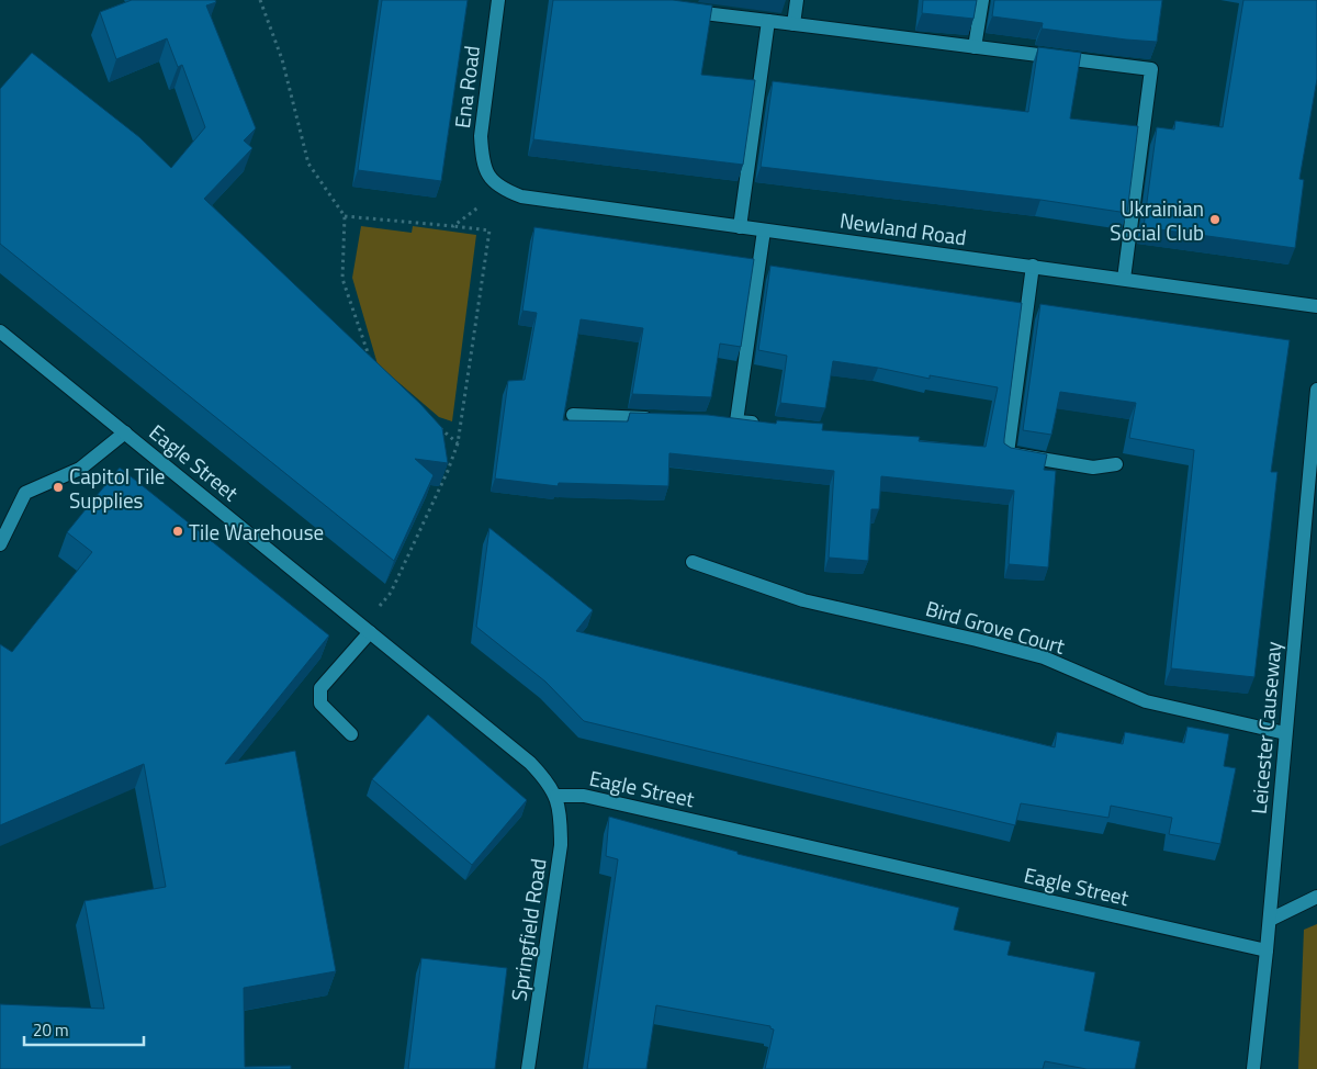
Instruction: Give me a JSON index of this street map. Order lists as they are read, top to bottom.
{
  "streets": {
    "street": [
      "Ena Road",
      "Newland Road",
      "Eagle Street",
      "Bird Grove Court",
      "Leicester Causeway",
      "Springfield Road"
    ]
  },
  "crossings": [
    ["Ena Road", "Newland Road"],
    ["Eagle Street", "Leicester Causeway"],
    ["Eagle Street", "Springfield Road"],
    ["Bird Grove Court", "Leicester Causeway"]
  ],
  "places": ["Ukrainian Social Club", "Capitol Tile Supplies", "Tile Warehouse"],
  "scale_bar": "20 m"
}
